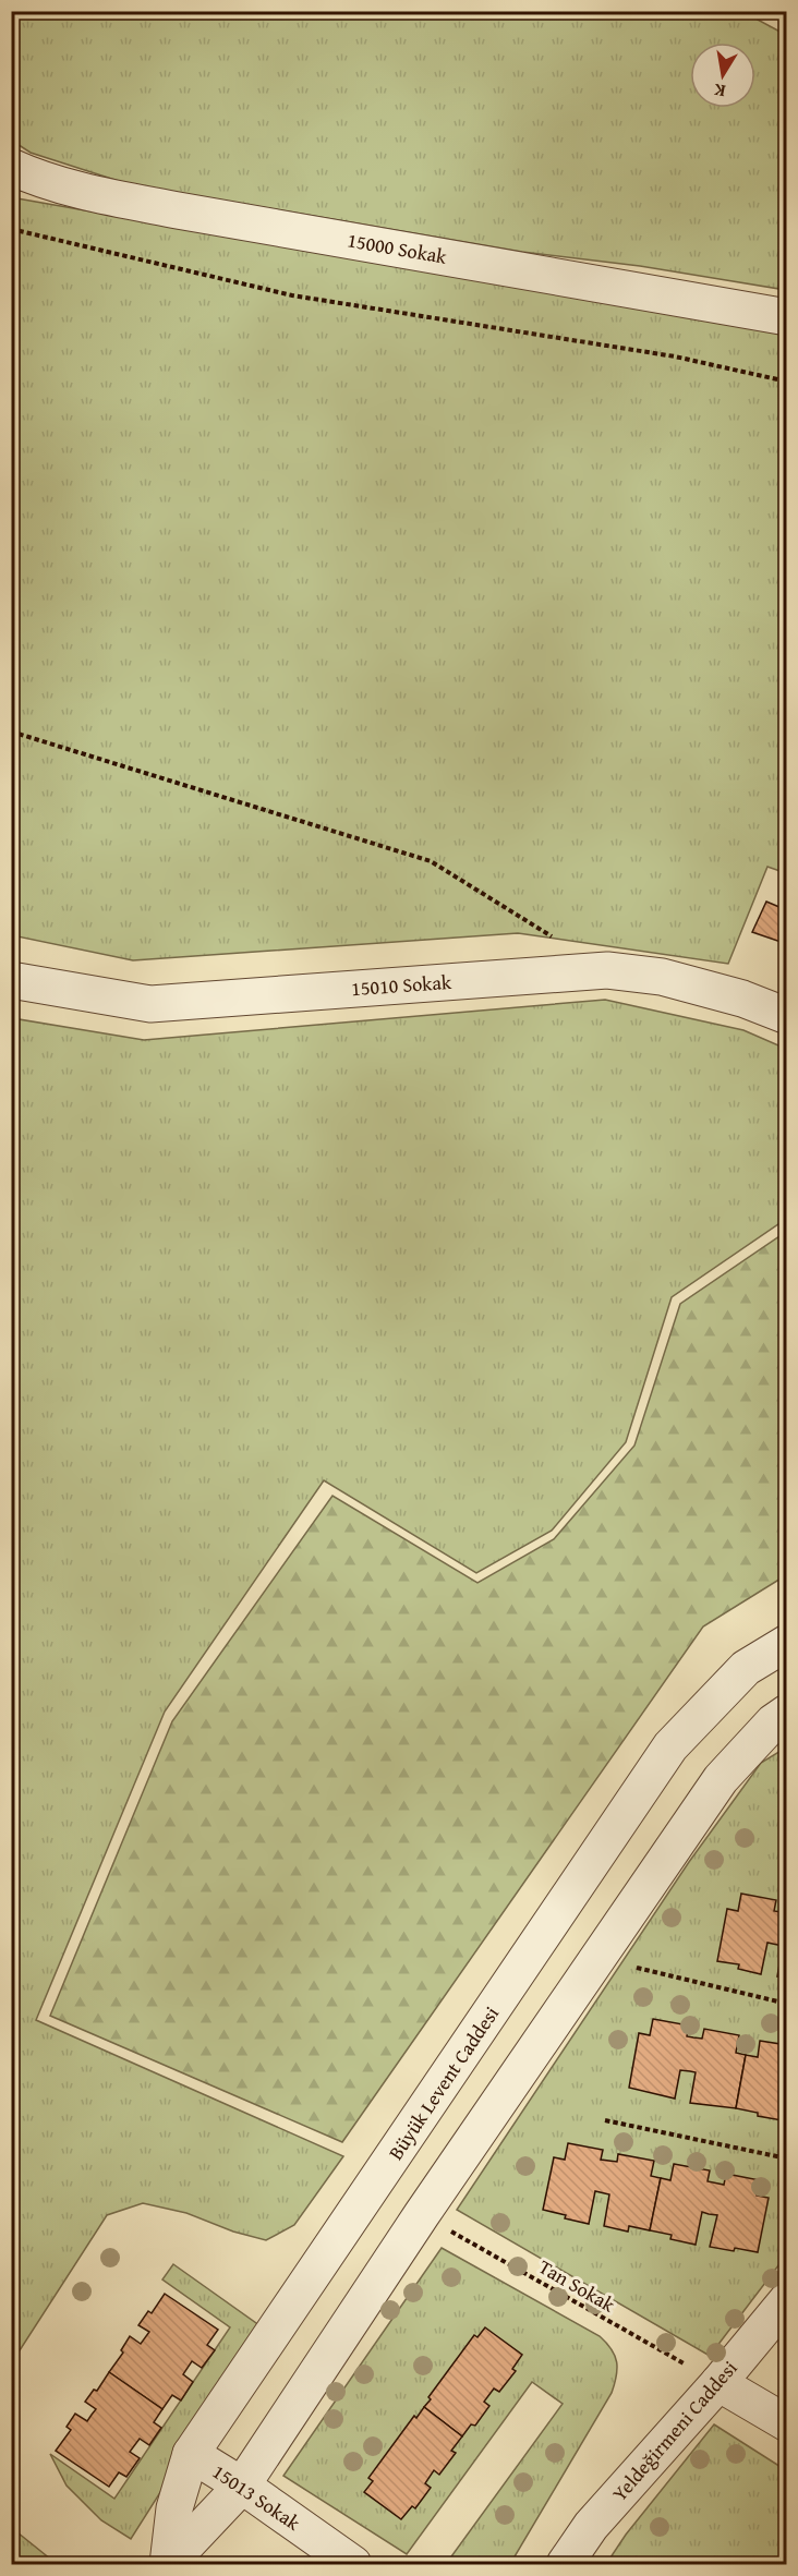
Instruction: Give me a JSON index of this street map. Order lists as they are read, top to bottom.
{
  "streets": {
    "street": [
      "15000 Sokak",
      "15010 Sokak",
      "Büyük Levent Caddesi",
      "Yeldeğirmeni Caddesi",
      "15013 Sokak"
    ],
    "path": ["Tan Sokak"]
  },
  "crossings": [
    ["Büyük Levent Caddesi", "Tan Sokak"],
    ["Büyük Levent Caddesi", "15013 Sokak"],
    ["Tan Sokak", "Yeldeğirmeni Caddesi"]
  ],
  "north": "bottom"
}
